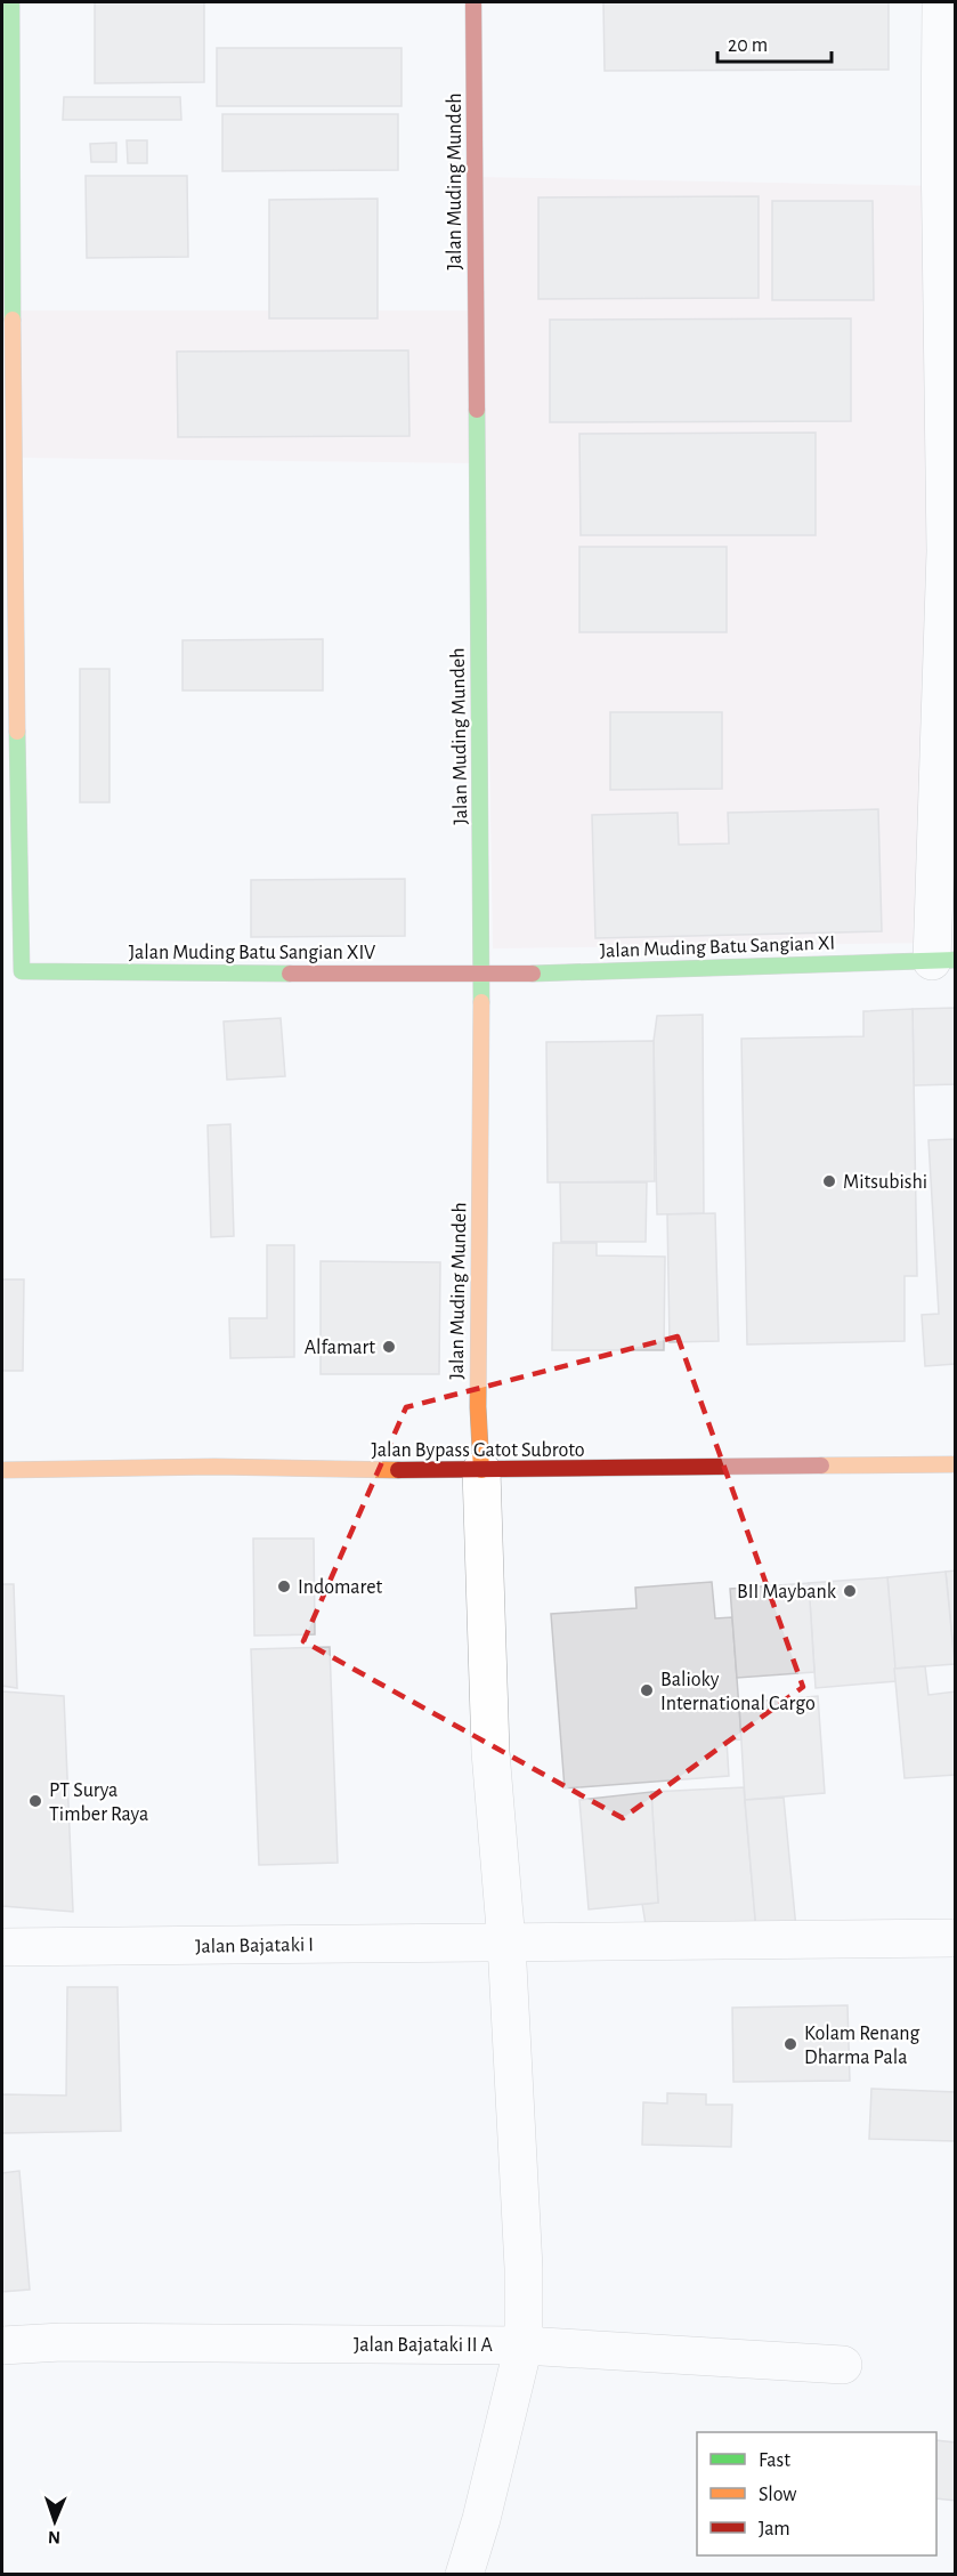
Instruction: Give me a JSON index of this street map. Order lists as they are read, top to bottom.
{
  "streets": {
    "street": [
      "Jalan Muding Mundeh",
      "Jalan Muding Batu Sangian XI",
      "Jalan Muding Batu Sangian XIV",
      "Jalan Bypass Gatot Subroto",
      "Jalan Bajataki I",
      "Jalan Bajataki II A"
    ]
  },
  "crossings": [
    ["Jalan Muding Mundeh", "Jalan Muding Batu Sangian XI"],
    ["Jalan Muding Mundeh", "Jalan Muding Batu Sangian XIV"],
    ["Jalan Muding Mundeh", "Jalan Bypass Gatot Subroto"],
    ["Jalan Muding Batu Sangian XI", "Jalan Muding Batu Sangian XIV"]
  ],
  "places": [
    "Mitsubishi",
    "Alfamart",
    "Indomaret",
    "BII Maybank",
    "Balioky International Cargo",
    "PT Surya Timber Raya",
    "Kolam Renang Dharma Pala"
  ],
  "legend": ["Fast", "Slow", "Jam"],
  "scale_bar": "20 m",
  "north": "bottom"
}
